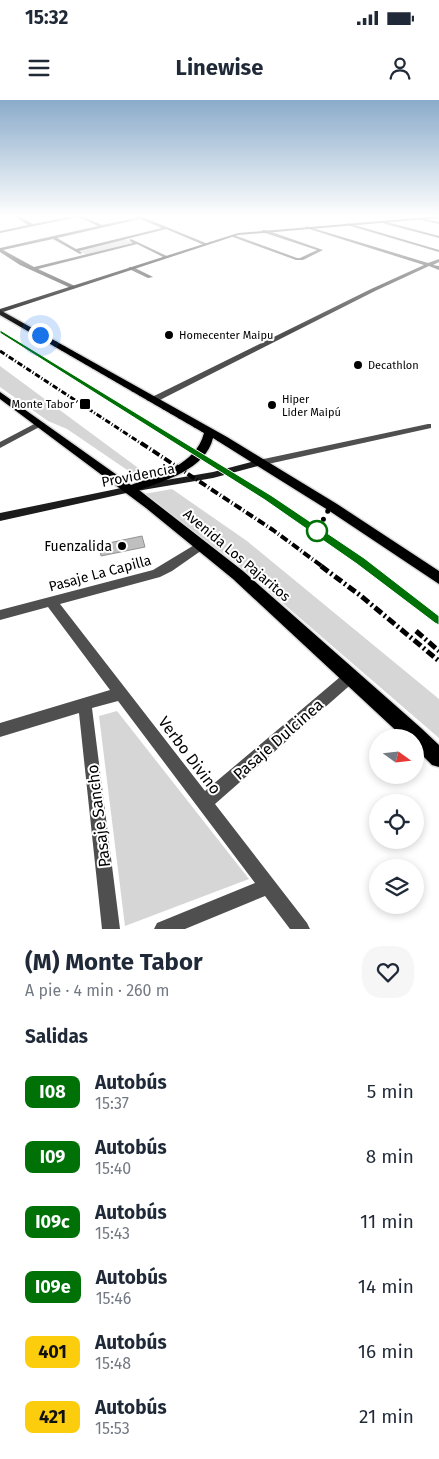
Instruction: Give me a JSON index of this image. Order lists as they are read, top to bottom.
{
  "streets": {
    "main road": ["Avenida Los Pajaritos"],
    "street": [
      "Providencia",
      "Pasaje La Capilla",
      "Pasaje Dulcinea",
      "Verbo Divino",
      "Pasaje Sancho"
    ]
  },
  "crossings": [
    ["Providencia", "Avenida Los Pajaritos"],
    ["Avenida Los Pajaritos", "Pasaje La Capilla"],
    ["Avenida Los Pajaritos", "Pasaje Dulcinea"],
    ["Pasaje La Capilla", "Verbo Divino"],
    ["Pasaje Dulcinea", "Verbo Divino"]
  ],
  "places": {
    "other": [
      "Homecenter Maipu",
      "Decathlon",
      "Hiper Lider Maipú",
      "Fuenzalida"
    ],
    "transit": ["Monte Tabor"]
  },
  "lines": ["bus line I08"],
  "north": "right",
  "page": {
    "status": "15:32",
    "header": "Linewise",
    "heading": [
      ["(M) Monte Tabor", "A pie · 4 min · 260 m"],
      "Salidas"
    ],
    "list": [
      {
        "mark": "I08",
        "name": "Autobús",
        "note": "15:37",
        "value": "5 min"
      },
      {
        "mark": "I09",
        "name": "Autobús",
        "note": "15:40",
        "value": "8 min"
      },
      {
        "mark": "I09c",
        "name": "Autobús",
        "note": "15:43",
        "value": "11 min"
      },
      {
        "mark": "I09e",
        "name": "Autobús",
        "note": "15:46",
        "value": "14 min"
      },
      {
        "mark": "401",
        "name": "Autobús",
        "note": "15:48",
        "value": "16 min"
      },
      {
        "mark": "421",
        "name": "Autobús",
        "note": "15:53",
        "value": "21 min"
      }
    ]
  }
}
